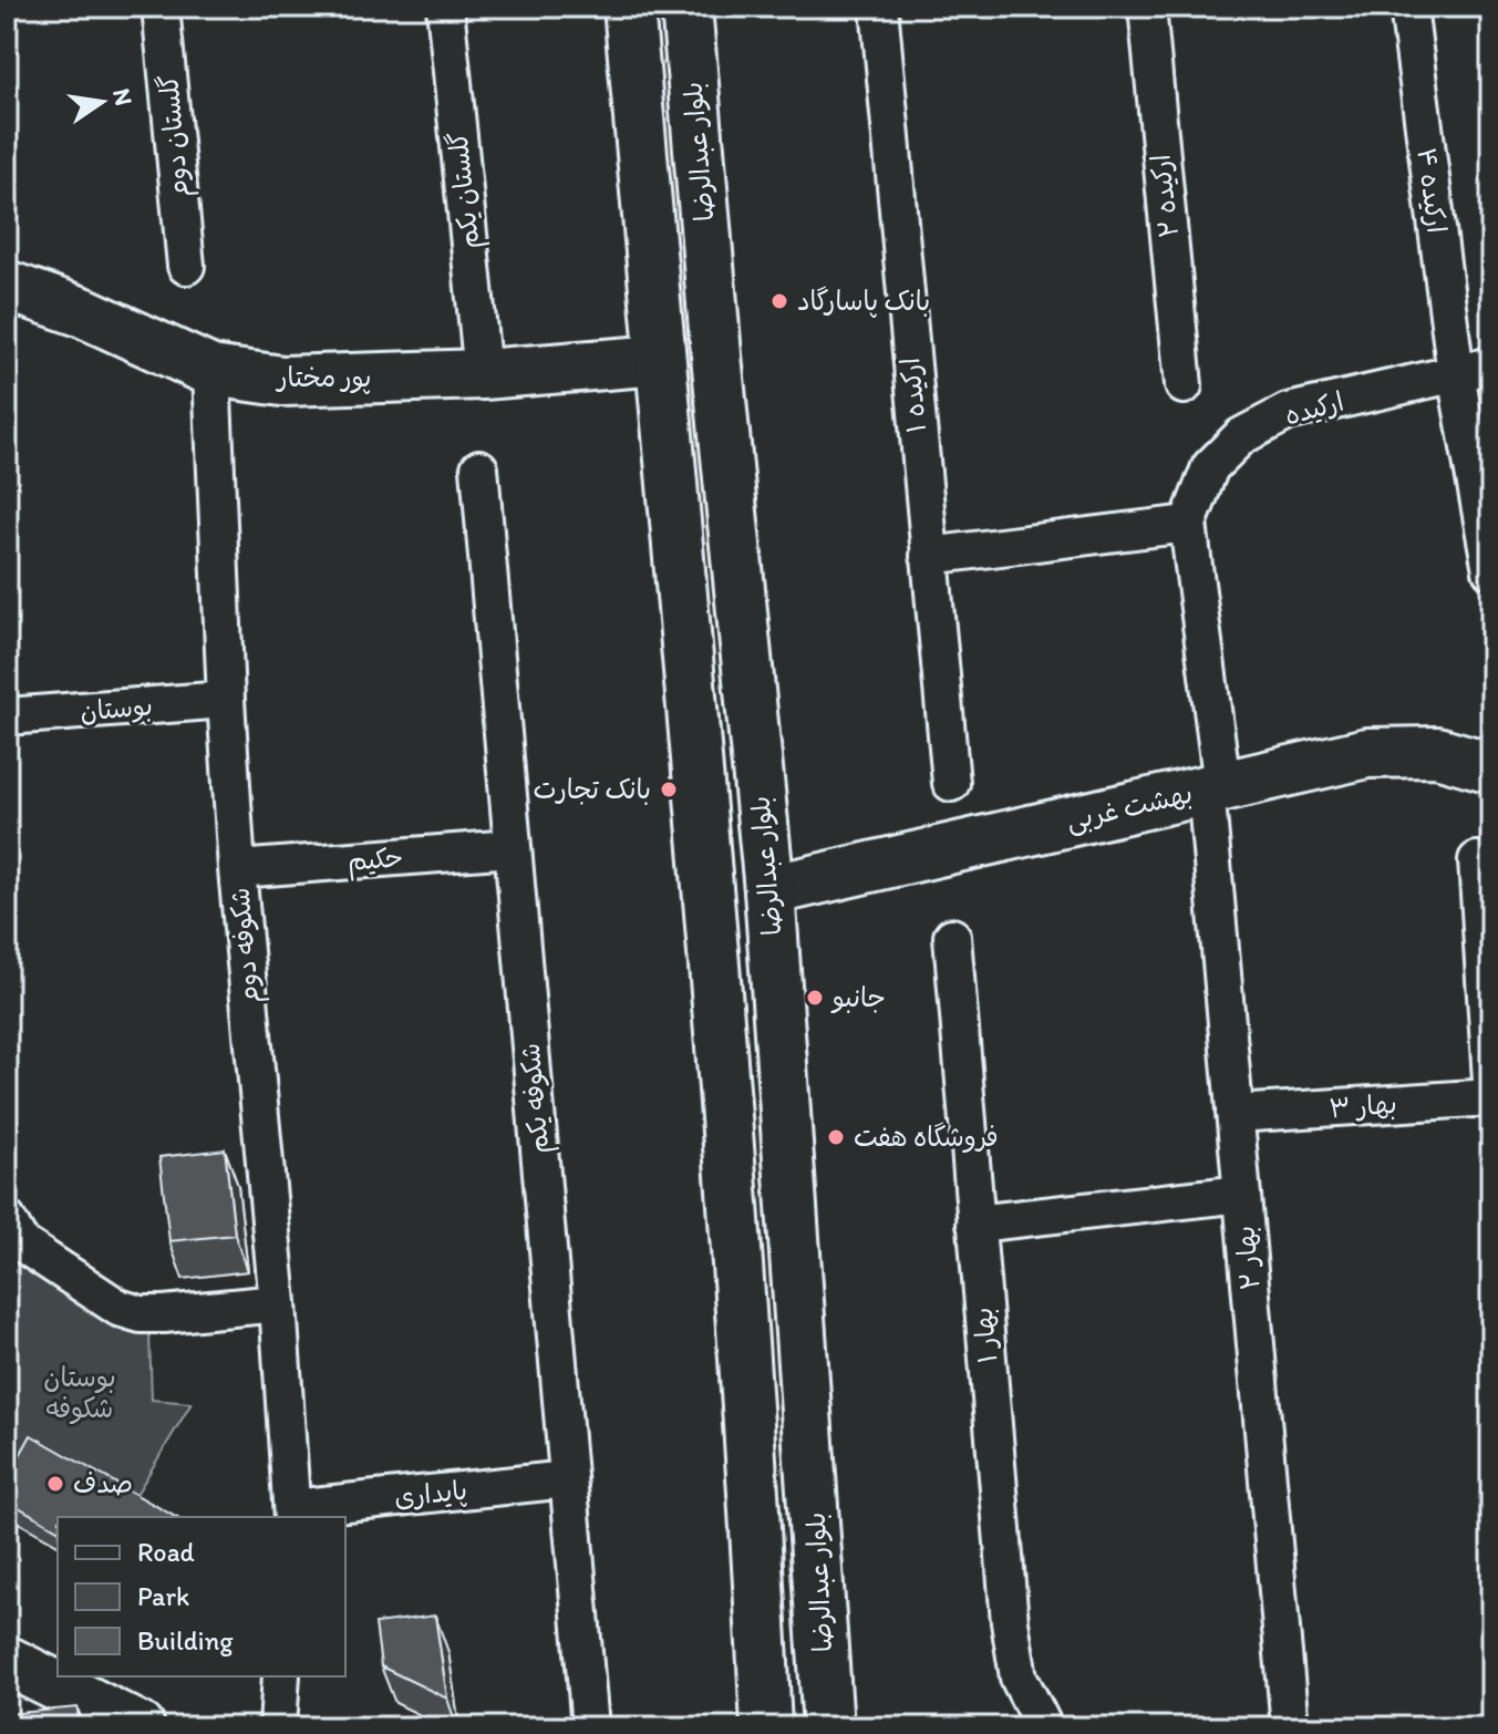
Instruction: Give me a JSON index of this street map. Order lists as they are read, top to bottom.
{
  "streets": {
    "main road": ["بلوار عبدالرضا", "پور مختار", "بهشت غربی"],
    "street": [
      "گلستان دوم",
      "گلستان یکم",
      "ارکیده ۴",
      "ارکیده ۲",
      "ارکیده ۱",
      "ارکیده",
      "بوستان",
      "حکیم",
      "شکوفه دوم",
      "شکوفه یکم",
      "بهار ۳",
      "بهار ۲",
      "بهار ۱",
      "پایداری"
    ]
  },
  "crossings": [
    ["بلوار عبدالرضا", "بهشت غربی"],
    ["گلستان یکم", "پور مختار"],
    ["ارکیده ۴", "ارکیده"],
    ["پور مختار", "شکوفه دوم"],
    ["ارکیده", "بهار ۲"],
    ["بوستان", "شکوفه دوم"],
    ["بهشت غربی", "بهار ۲"],
    ["حکیم", "شکوفه دوم"],
    ["حکیم", "شکوفه یکم"],
    ["شکوفه دوم", "پایداری"],
    ["شکوفه یکم", "پایداری"],
    ["بهار ۳", "بهار ۲"]
  ],
  "parks": ["بوستان شکوفه"],
  "places": [
    "بانک پاسارگاد",
    "بانک تجارت",
    "جانبو",
    "فروشگاه هفت",
    "صدف"
  ],
  "legend": ["Road", "Park", "Building"],
  "north": "right"
}
